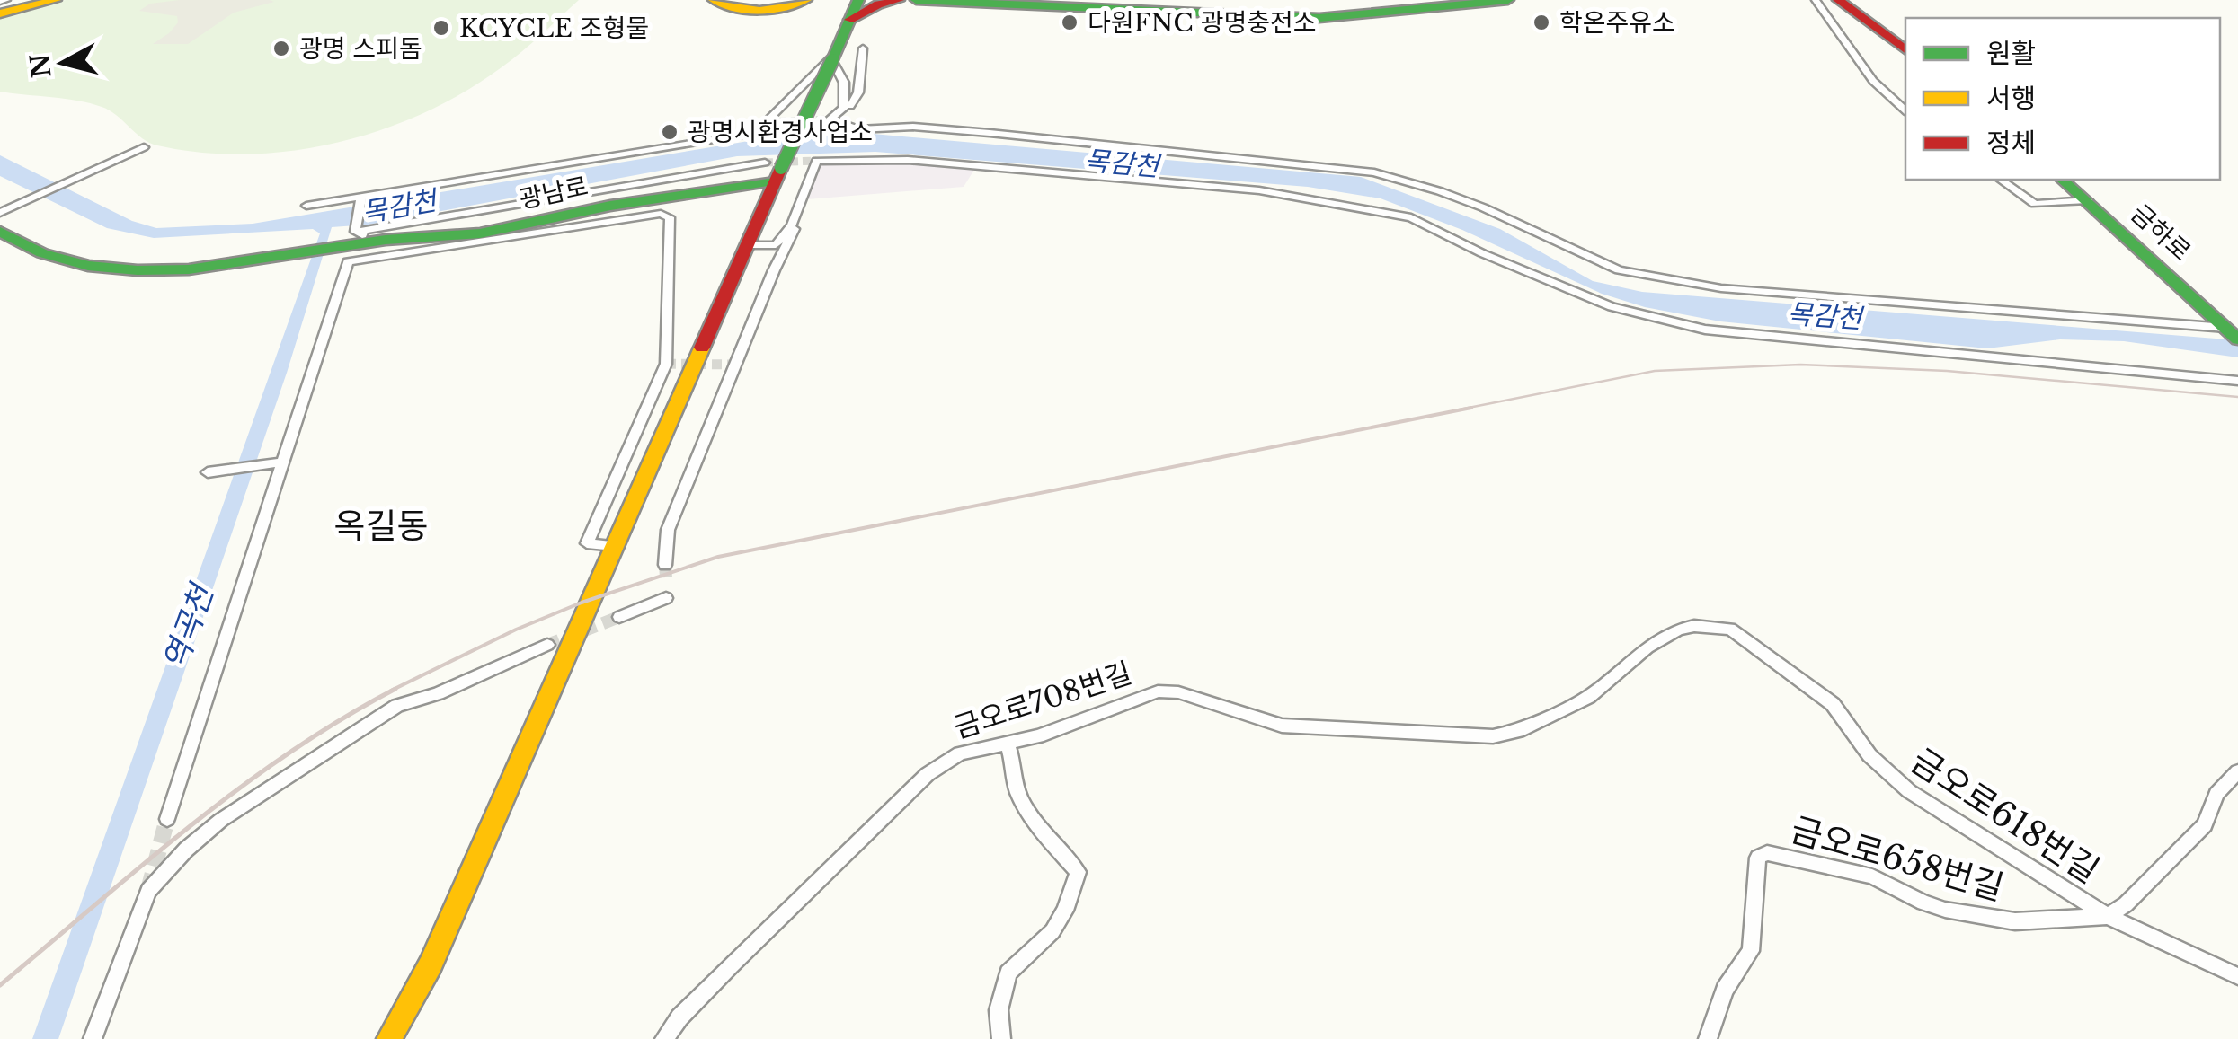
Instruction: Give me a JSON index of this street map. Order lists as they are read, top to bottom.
{
  "streets": {
    "main road": ["광남로", "금하로"],
    "street": ["금오로708번길", "금오로618번길", "금오로658번길"]
  },
  "crossings": [
    ["금오로708번길", "금오로618번길"],
    ["금오로618번길", "금오로658번길"]
  ],
  "districts": ["옥길동"],
  "water": ["목감천", "역곡천"],
  "places": [
    "다원FNC 광명충전소",
    "학온주유소",
    "KCYCLE 조형물",
    "광명 스피돔",
    "광명시환경사업소"
  ],
  "legend": ["원활", "서행", "정체"],
  "north": "left"
}
